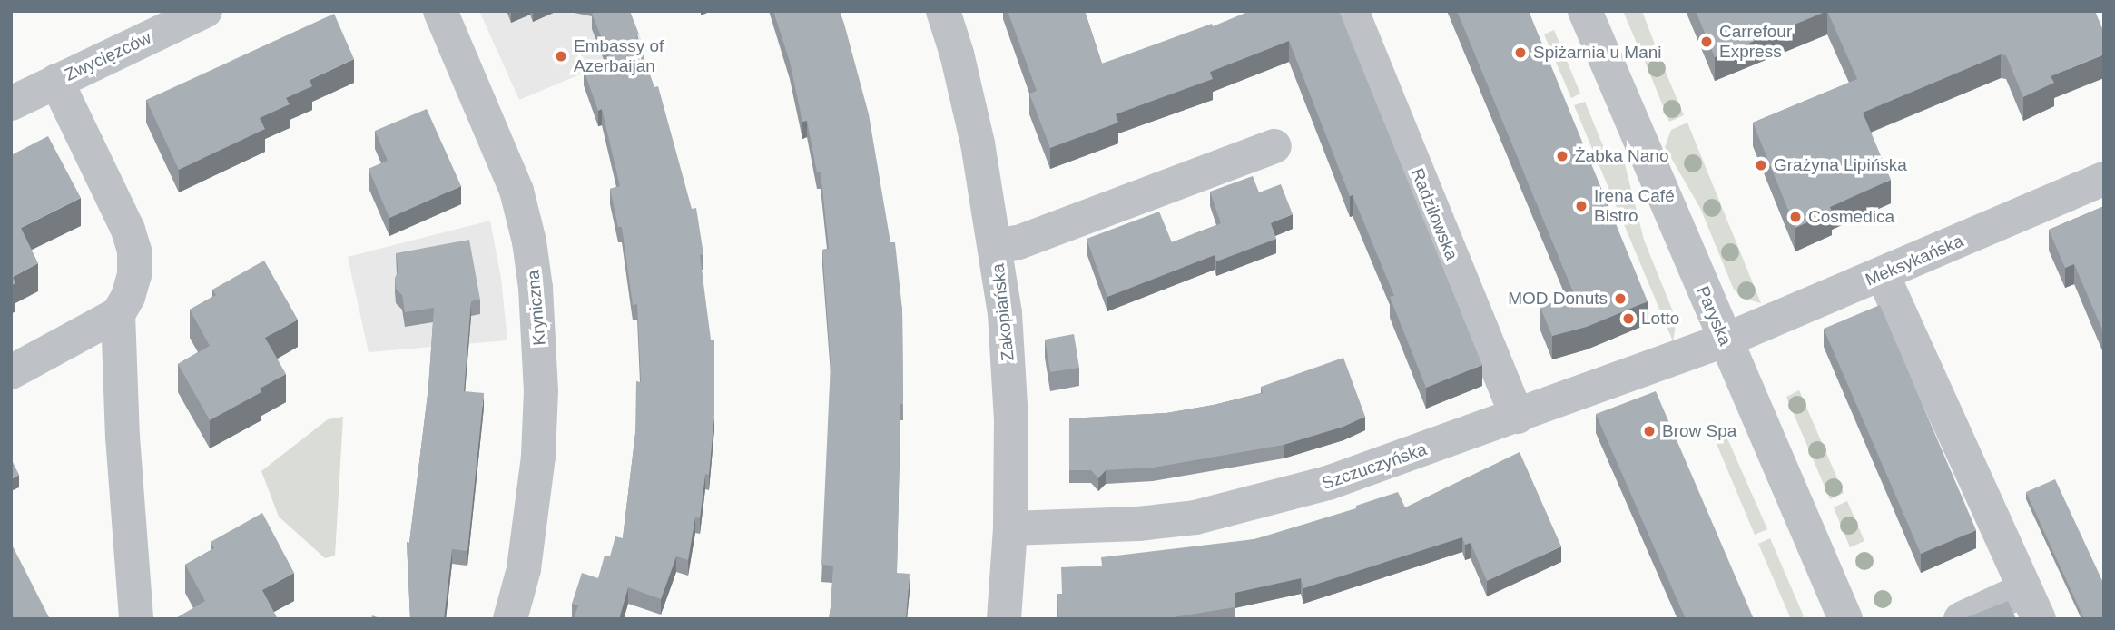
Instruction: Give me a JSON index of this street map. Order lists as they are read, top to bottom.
{
  "streets": {
    "street": [
      "Zwycięzców",
      "Radziłowska",
      "Meksykańska",
      "Kryniczna",
      "Zakopiańska",
      "Paryska",
      "Szczuczyńska"
    ]
  },
  "crossings": [
    ["Radziłowska", "Szczuczyńska"],
    ["Meksykańska", "Paryska"],
    ["Meksykańska", "Szczuczyńska"],
    ["Zakopiańska", "Szczuczyńska"],
    ["Paryska", "Szczuczyńska"]
  ],
  "places": [
    "Carrefour Express",
    "Spiżarnia u Mani",
    "Embassy of Azerbaijan",
    "Żabka Nano",
    "Grażyna Lipińska",
    "Irena Café Bistro",
    "Cosmedica",
    "MOD Donuts",
    "Lotto",
    "Brow Spa"
  ]
}
